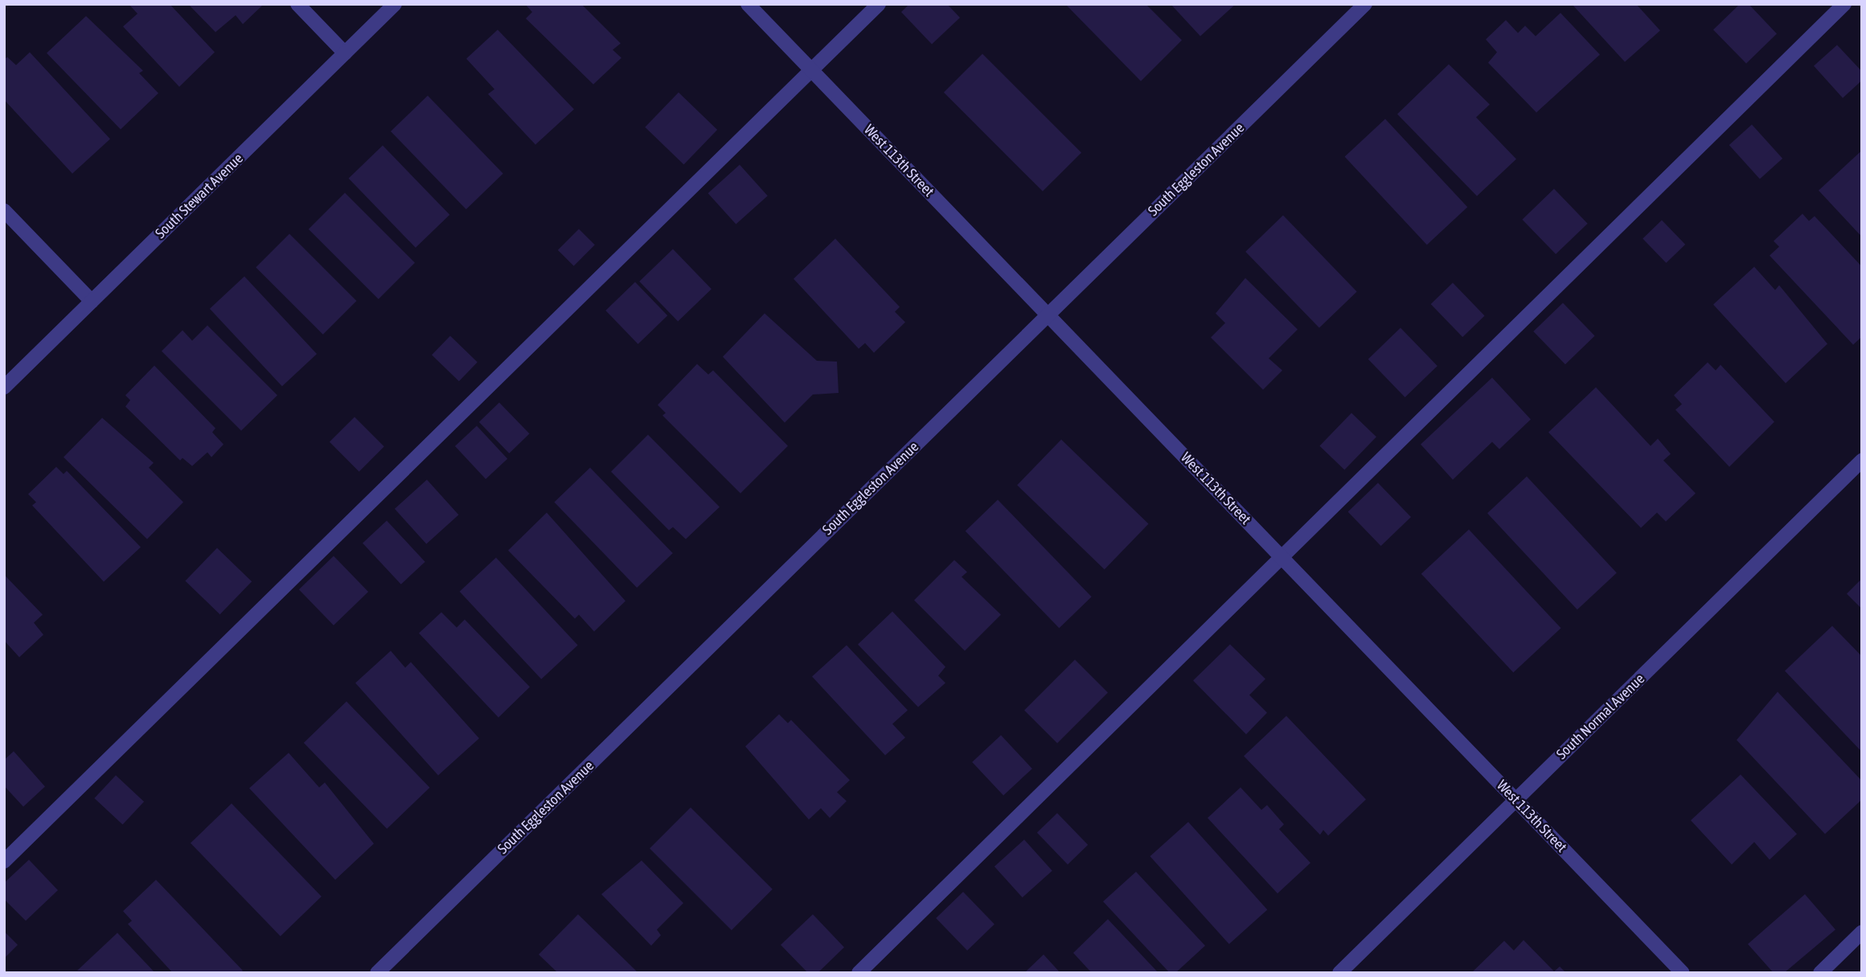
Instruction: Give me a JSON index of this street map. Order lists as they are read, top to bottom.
{
  "streets": {
    "street": [
      "West 113th Street",
      "South Eggleston Avenue",
      "South Stewart Avenue",
      "South Normal Avenue"
    ]
  },
  "crossings": [
    ["West 113th Street", "South Eggleston Avenue"],
    ["West 113th Street", "South Normal Avenue"]
  ]
}
